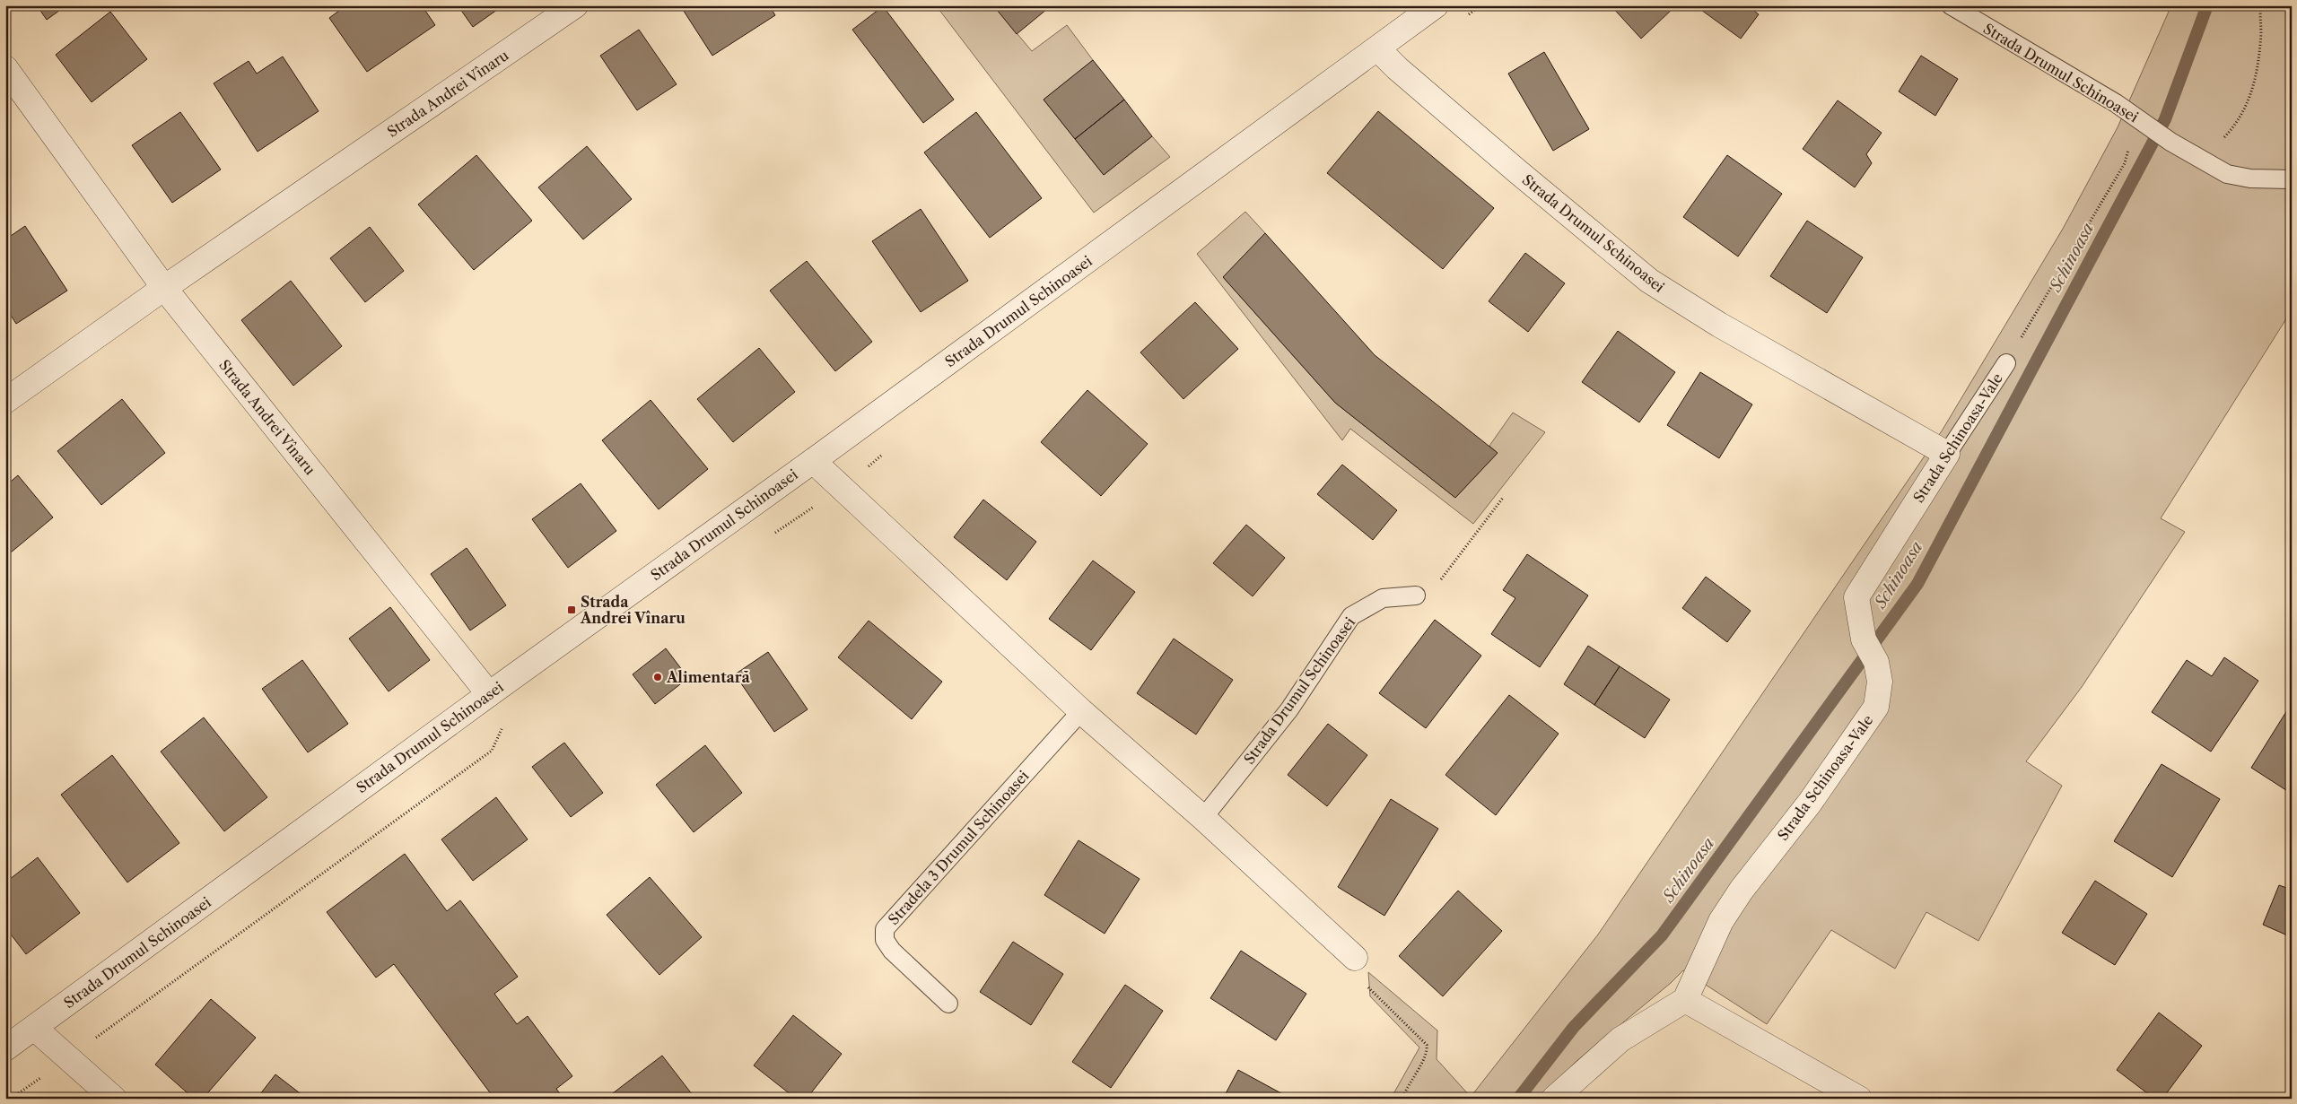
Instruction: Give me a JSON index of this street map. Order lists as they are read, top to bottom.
{
  "streets": {
    "street": ["Strada Drumul Schinoasei", "Strada Andrei Vînaru", "Strada Schinoasa-Vale"],
    "lane": ["Stradela 3 Drumul Schinoasei"]
  },
  "crossings": [
    ["Strada Drumul Schinoasei", "Strada Andrei Vînaru"],
    ["Strada Drumul Schinoasei", "Strada Schinoasa-Vale"]
  ],
  "water": ["Schinoasa"],
  "places": {
    "transit": ["Strada Andrei Vînaru"],
    "other": ["Alimentară"]
  }
}
